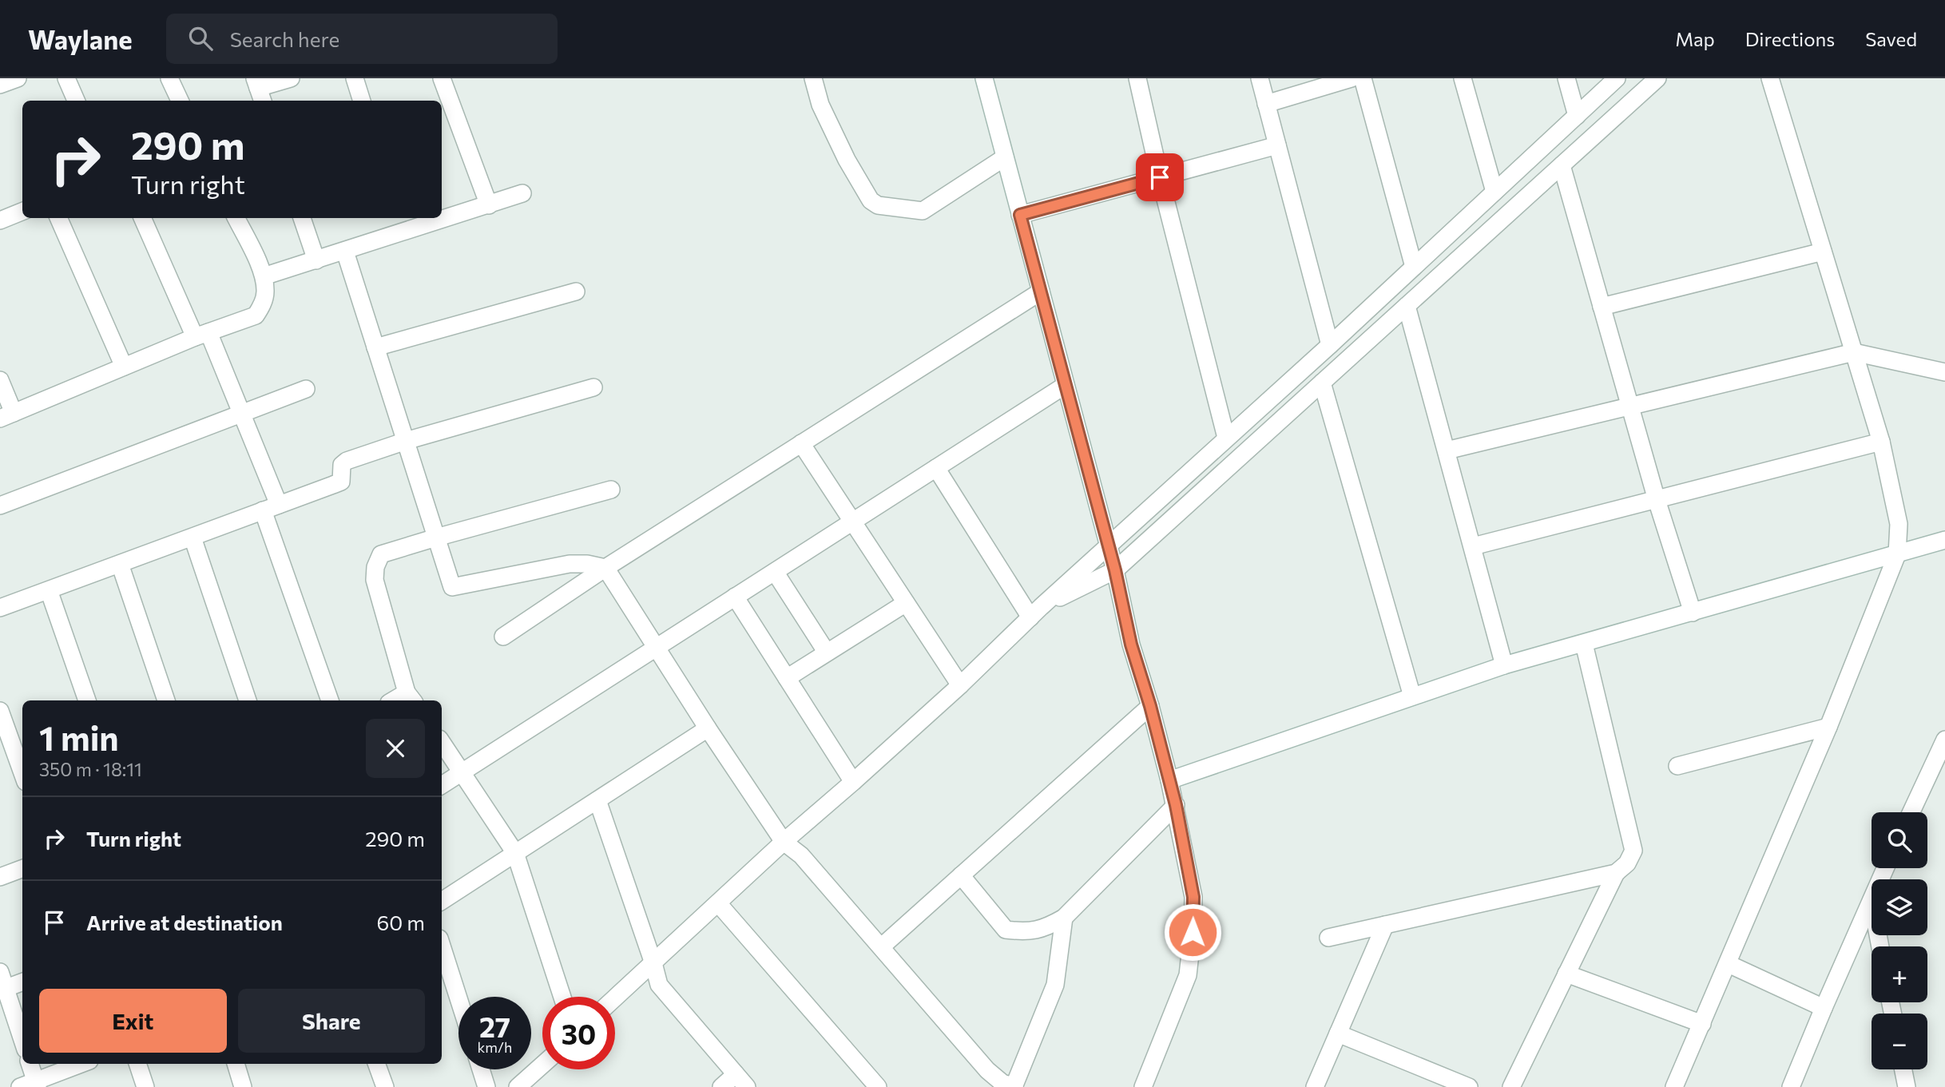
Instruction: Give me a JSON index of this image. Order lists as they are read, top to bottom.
{
  "page": {
    "header": "Waylane",
    "search": "Search here",
    "nav": ["Map", "Directions", "Saved"],
    "turn": ["290 m", "Turn right"],
    "heading": ["1 min", "350 m · 18:11"],
    "list": [
      {
        "name": "Turn right",
        "value": "290 m"
      },
      {
        "name": "Arrive at destination",
        "value": "60 m"
      }
    ],
    "map_buttons": ["+", "−"],
    "buttons": ["Exit", "Share"],
    "speed": "27 km/h",
    "limit": "30"
  }
}
